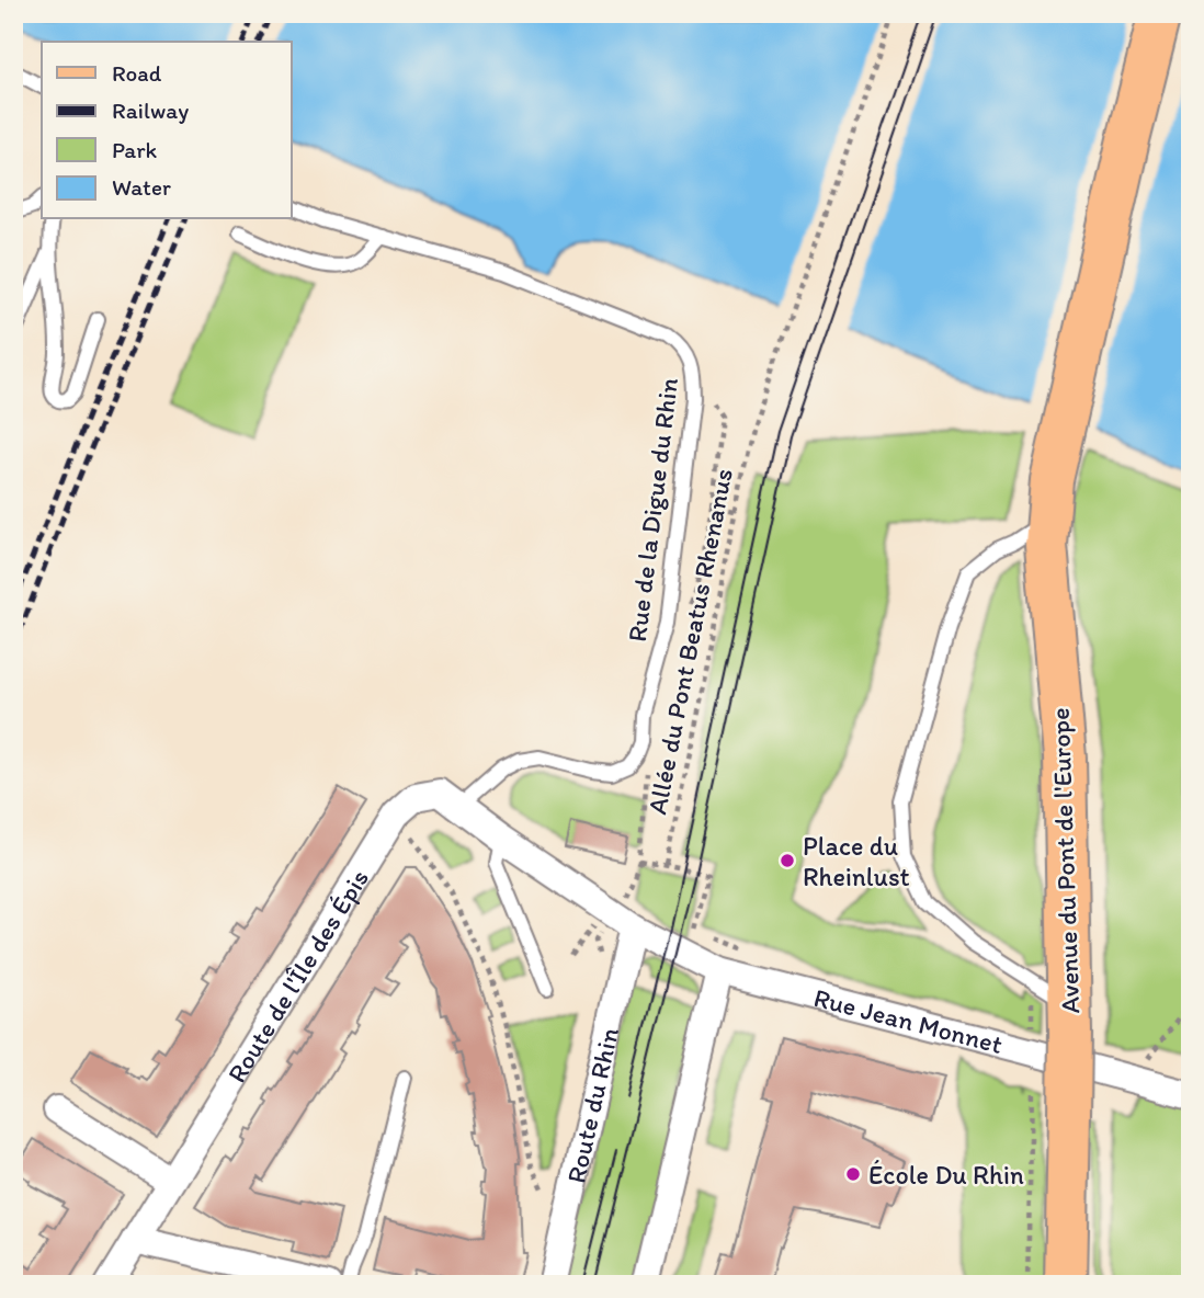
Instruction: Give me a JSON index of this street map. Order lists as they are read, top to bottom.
{
  "streets": {
    "main road": ["Avenue du Pont de l'Europe"],
    "street": ["Route de l'Île des Épis", "Rue Jean Monnet", "Route du Rhin"],
    "lane": ["Rue de la Digue du Rhin"],
    "path": ["Allée du Pont Beatus Rhenanus"]
  },
  "crossings": [
    ["Rue de la Digue du Rhin", "Route de l'Île des Épis"],
    ["Rue de la Digue du Rhin", "Rue Jean Monnet"],
    ["Route de l'Île des Épis", "Rue Jean Monnet"],
    ["Rue Jean Monnet", "Route du Rhin"]
  ],
  "places": ["Place du Rheinlust", "École Du Rhin"],
  "legend": [
    "Road",
    "Railway",
    "Park",
    "Water"
  ]
}
